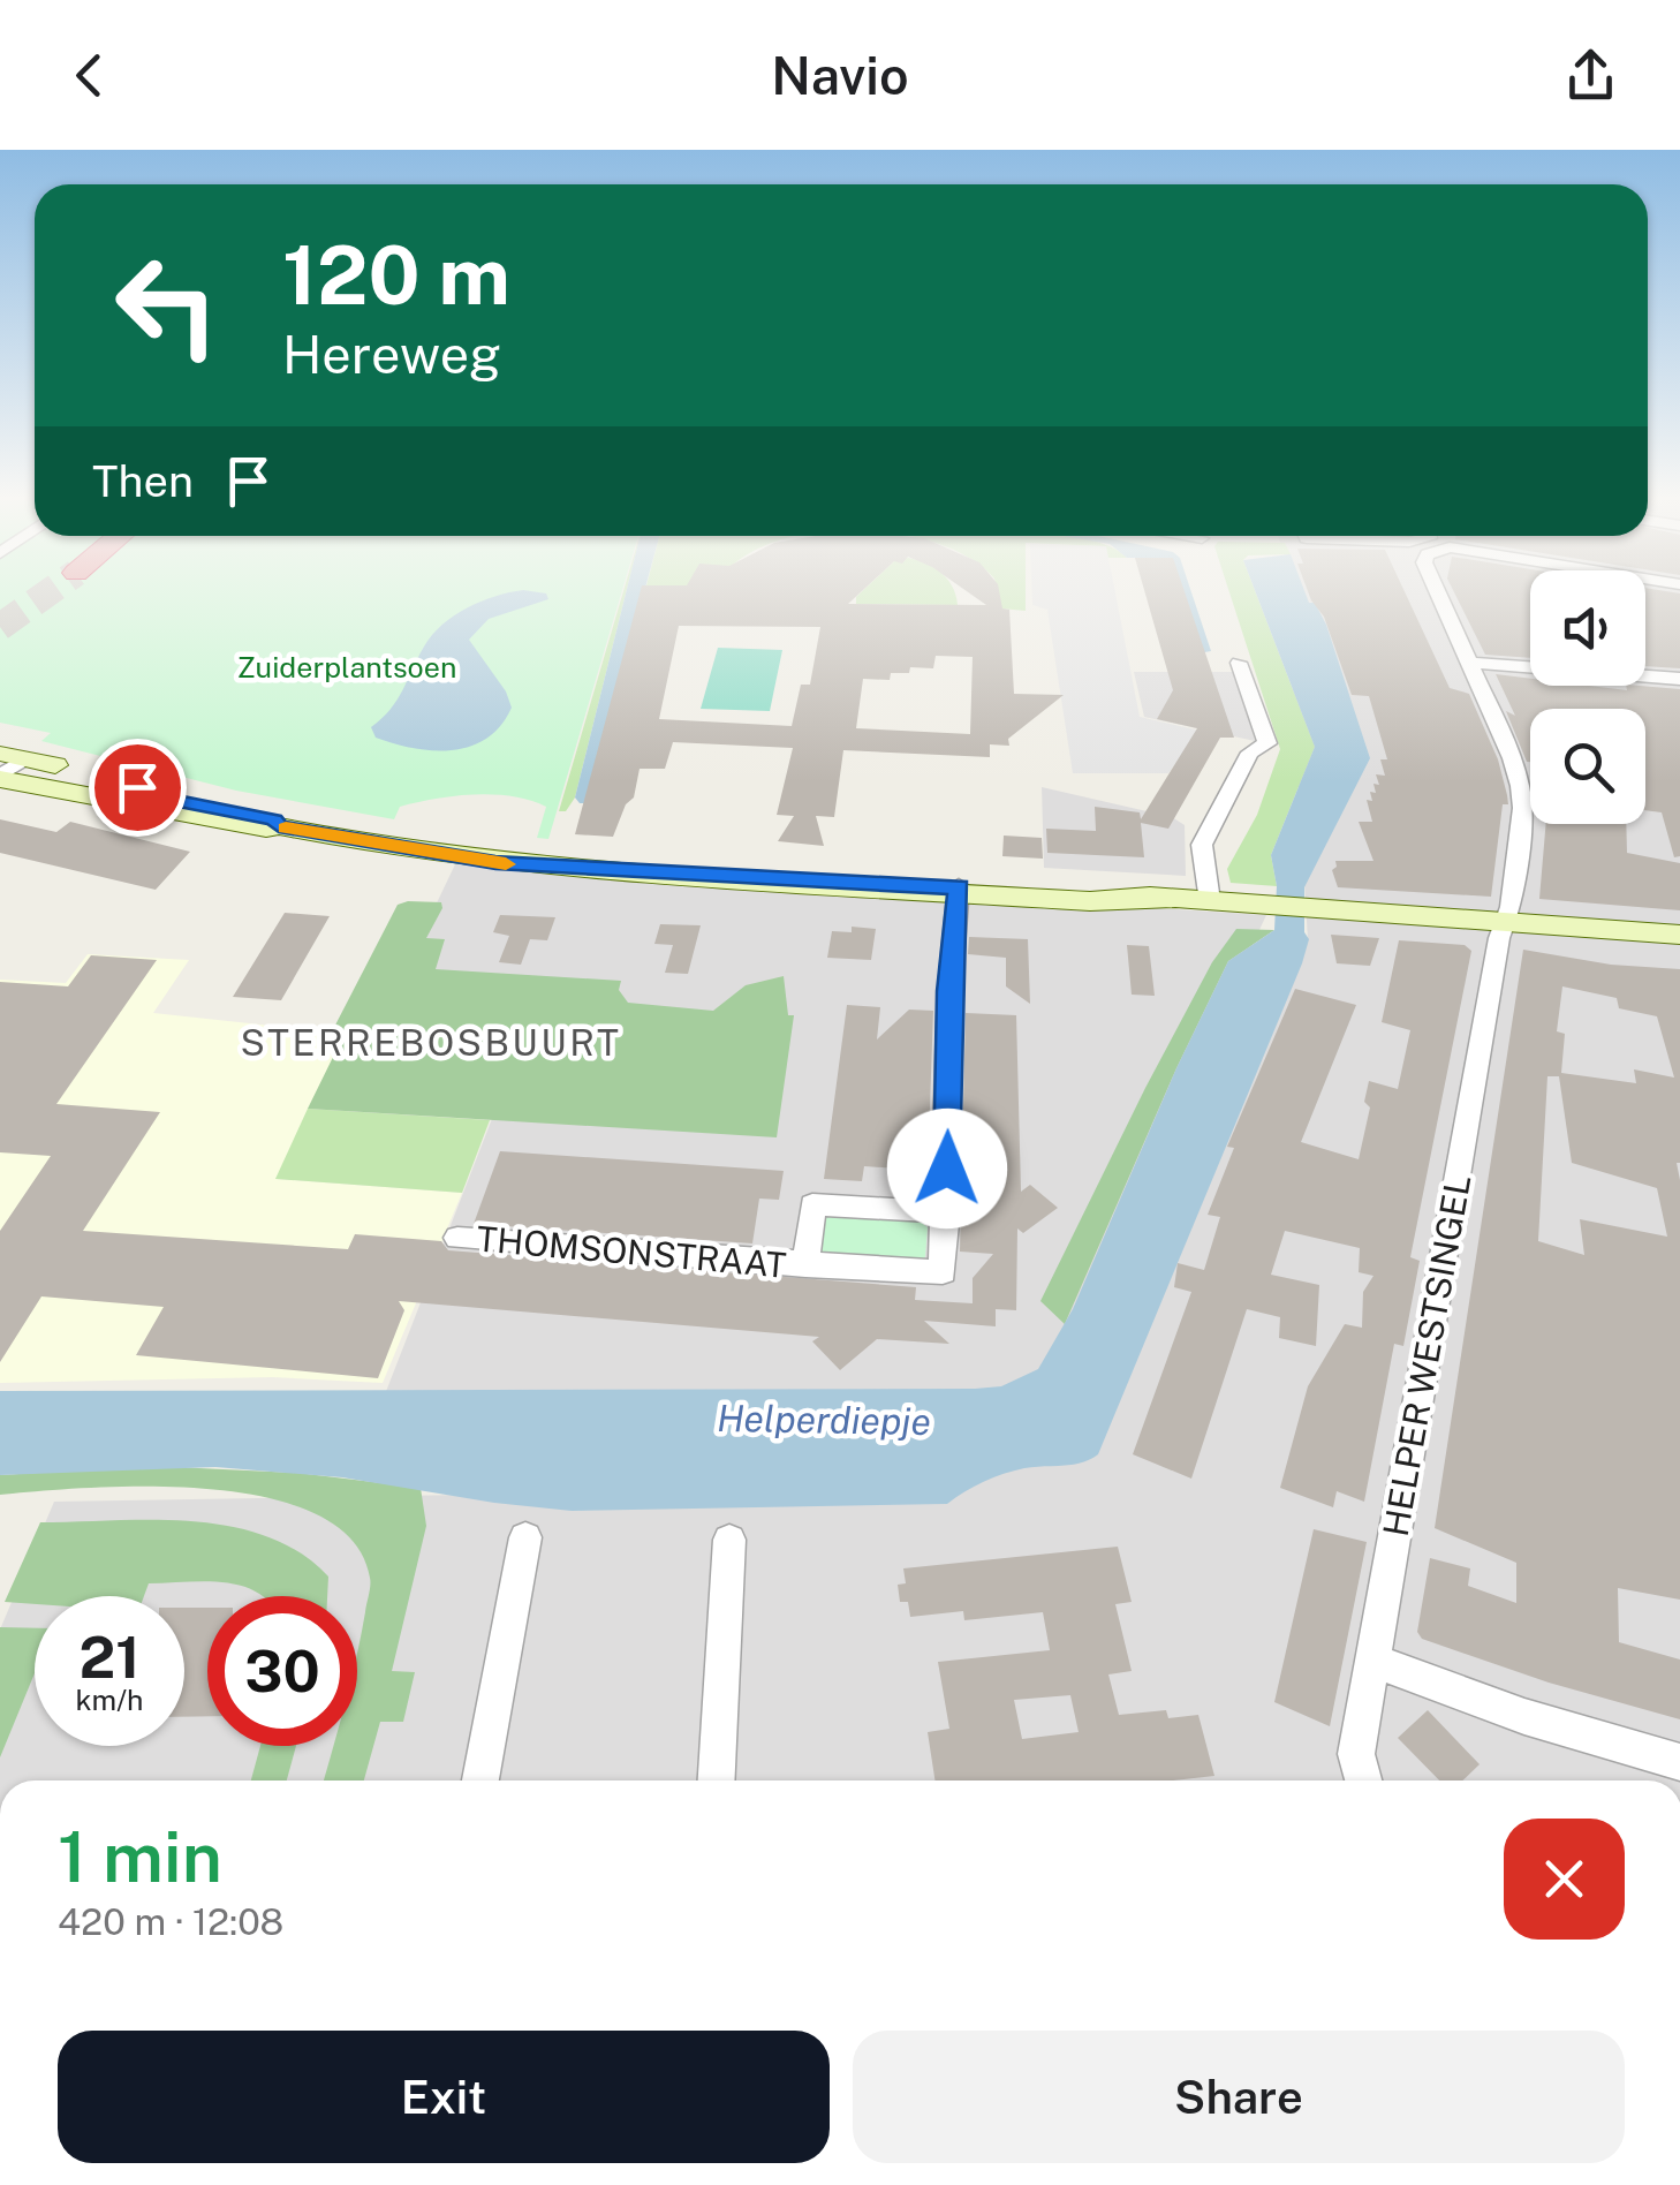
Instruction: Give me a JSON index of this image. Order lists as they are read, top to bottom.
{
  "streets": {
    "street": ["THOMSONSTRAAT", "HELPER WESTSINGEL"]
  },
  "districts": ["STERREBOSBUURT"],
  "water": ["Helperdiepje"],
  "parks": ["Zuiderplantsoen"],
  "page": {
    "header": "Navio",
    "turn": ["120 m", "Hereweg"],
    "then": "Then",
    "speed": "21 km/h",
    "limit": "30",
    "heading": ["1 min", "420 m · 12:08"],
    "buttons": ["Exit", "Share"]
  }
}
